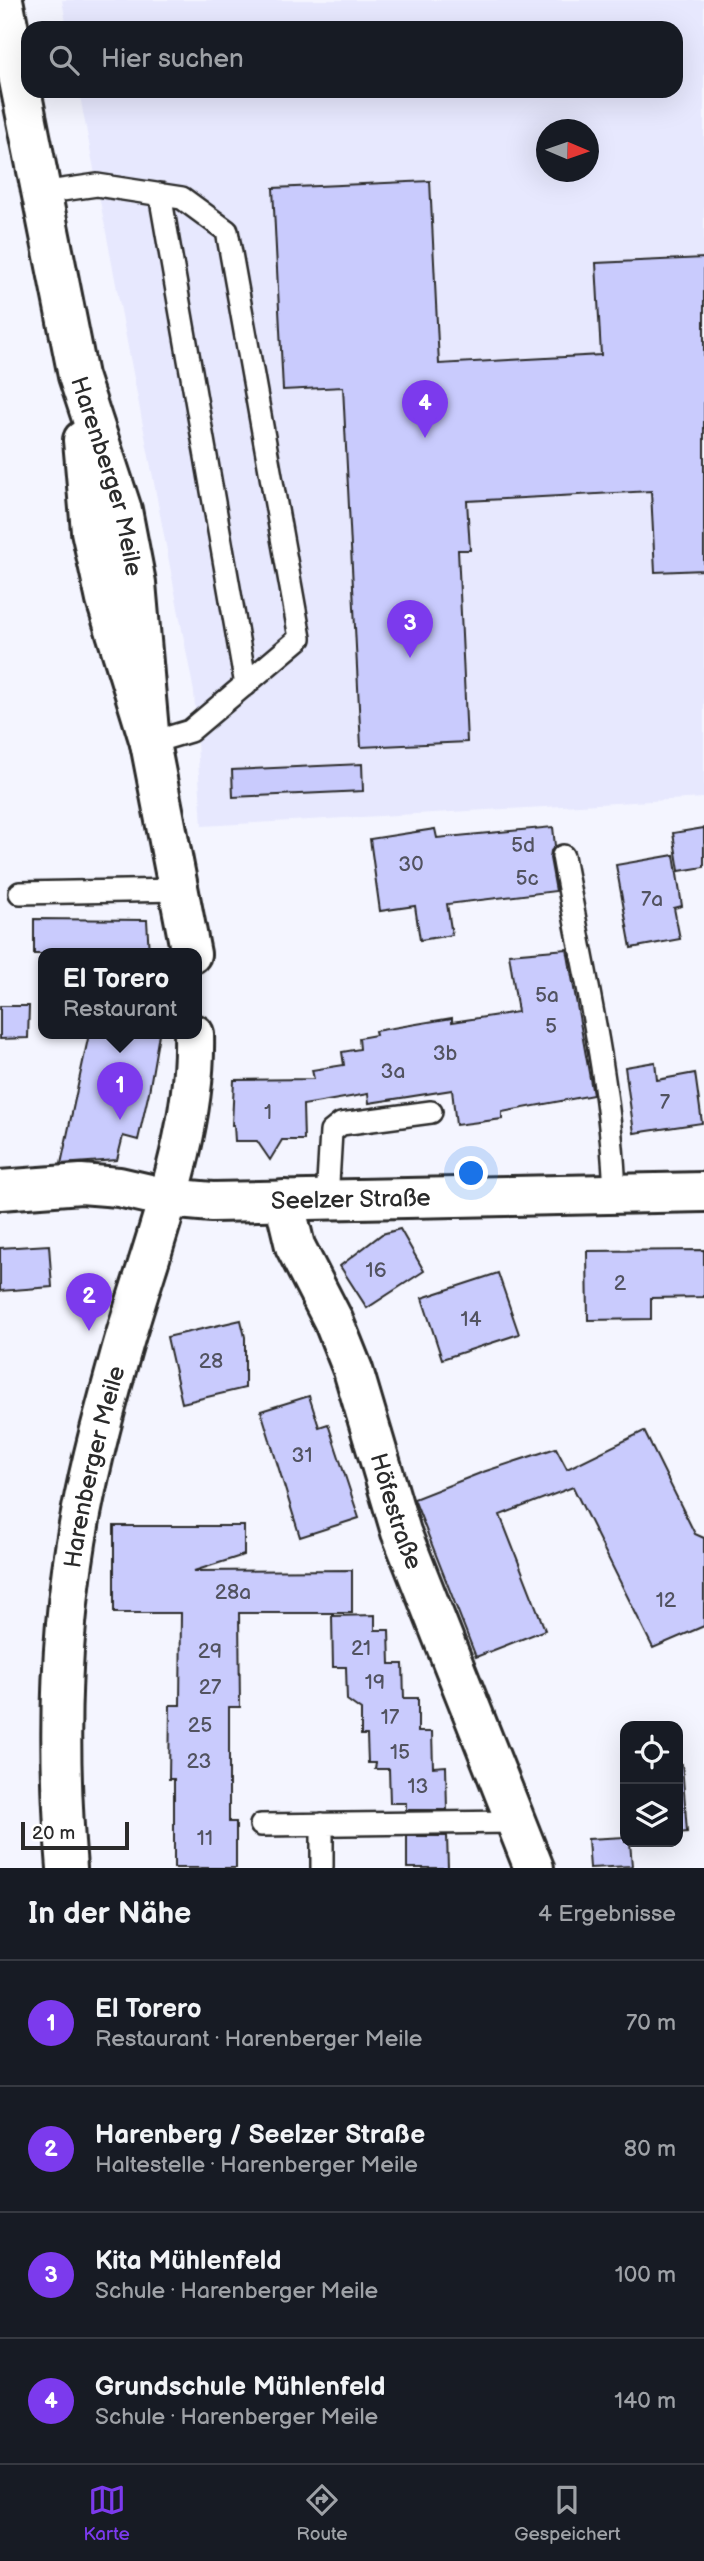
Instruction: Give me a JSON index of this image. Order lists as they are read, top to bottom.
{
  "streets": {
    "main road": ["Harenberger Meile", "Seelzer Straße", "Höfestraße"]
  },
  "crossings": [
    ["Harenberger Meile", "Seelzer Straße"],
    ["Seelzer Straße", "Höfestraße"]
  ],
  "house_numbers": [
    "5d",
    "30",
    "5c",
    "7a",
    "5a",
    "5",
    "3b",
    "3a",
    "7",
    "1",
    "16",
    "2",
    "14",
    "28",
    "31",
    "28a",
    "12",
    "21",
    "29",
    "19",
    "27",
    "17",
    "25",
    "15",
    "23",
    "13",
    "11"
  ],
  "scale_bar": "20 m",
  "north": "right",
  "page": {
    "search": "Hier suchen",
    "pins": [
      "4",
      "3",
      "1",
      "2"
    ],
    "popup": ["El Torero", "Restaurant"],
    "scale": "20 m",
    "heading": ["In der Nähe", "4 Ergebnisse"],
    "list": [
      {
        "mark": "1",
        "name": "El Torero",
        "note": "Restaurant · Harenberger Meile",
        "value": "70 m"
      },
      {
        "mark": "2",
        "name": "Harenberg / Seelzer Straße",
        "note": "Haltestelle · Harenberger Meile",
        "value": "80 m"
      },
      {
        "mark": "3",
        "name": "Kita Mühlenfeld",
        "note": "Schule · Harenberger Meile",
        "value": "100 m"
      },
      {
        "mark": "4",
        "name": "Grundschule Mühlenfeld",
        "note": "Schule · Harenberger Meile",
        "value": "140 m"
      }
    ],
    "nav": ["Karte", "Route", "Gespeichert"]
  }
}
